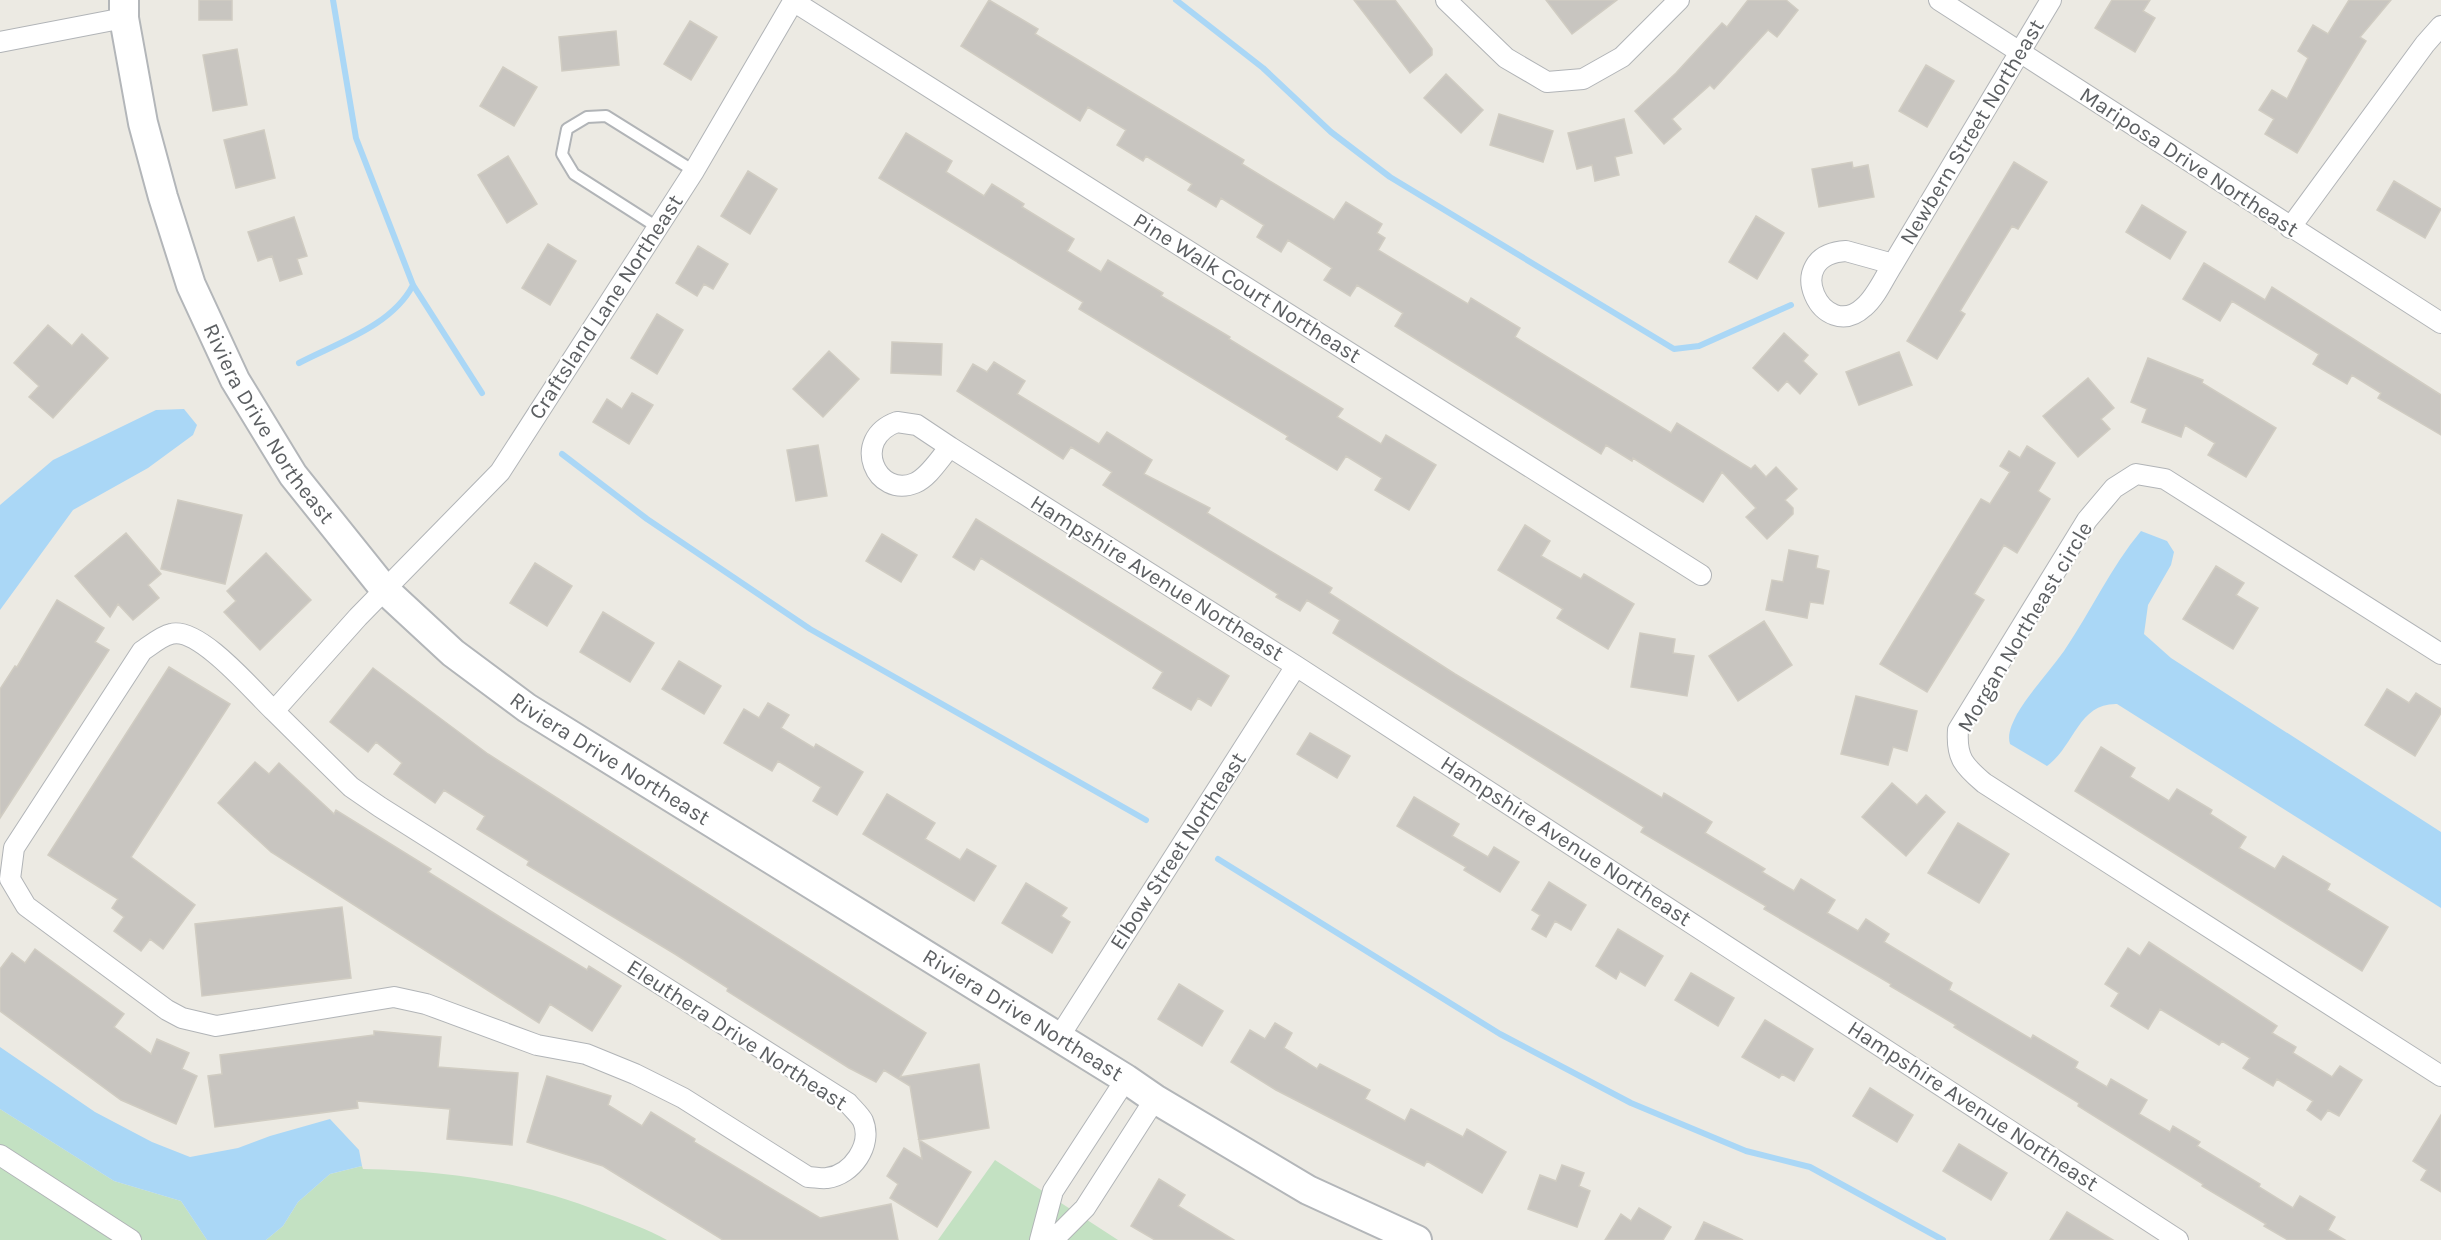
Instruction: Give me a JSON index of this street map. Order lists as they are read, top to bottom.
{
  "streets": {
    "street": [
      "Newbern Street Northeast",
      "Mariposa Drive Northeast",
      "Pine Walk Court Northeast",
      "Craftsland Lane Northeast",
      "Riviera Drive Northeast",
      "Hampshire Avenue Northeast",
      "Morgan Northeast circle",
      "Elbow Street Northeast",
      "Eleuthera Drive Northeast"
    ]
  },
  "crossings": [
    ["Newbern Street Northeast", "Mariposa Drive Northeast"],
    ["Pine Walk Court Northeast", "Craftsland Lane Northeast"],
    ["Craftsland Lane Northeast", "Riviera Drive Northeast"],
    ["Riviera Drive Northeast", "Elbow Street Northeast"],
    ["Hampshire Avenue Northeast", "Elbow Street Northeast"]
  ]
}
